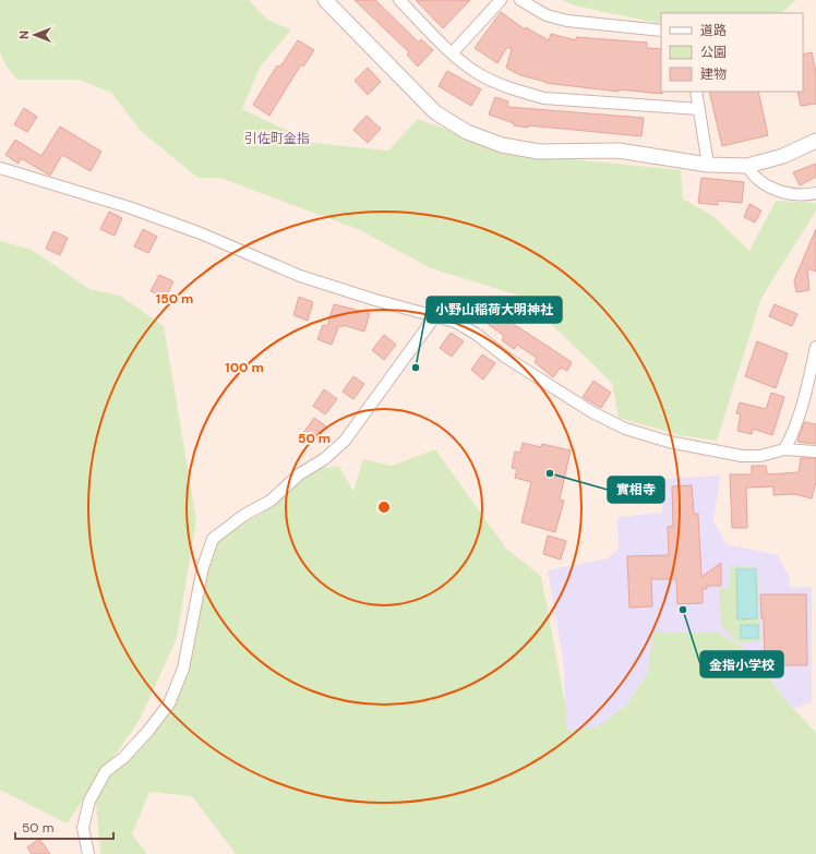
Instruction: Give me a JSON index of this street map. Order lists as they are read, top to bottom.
{
  "districts": ["引佐町金指"],
  "places": ["小野山稲荷大明神社", "實相寺", "金指小学校"],
  "legend": ["道路", "公園", "建物"],
  "scale_bar": "50 m",
  "north": "left",
  "rings": ["150 m", "100 m", "50 m"]
}
